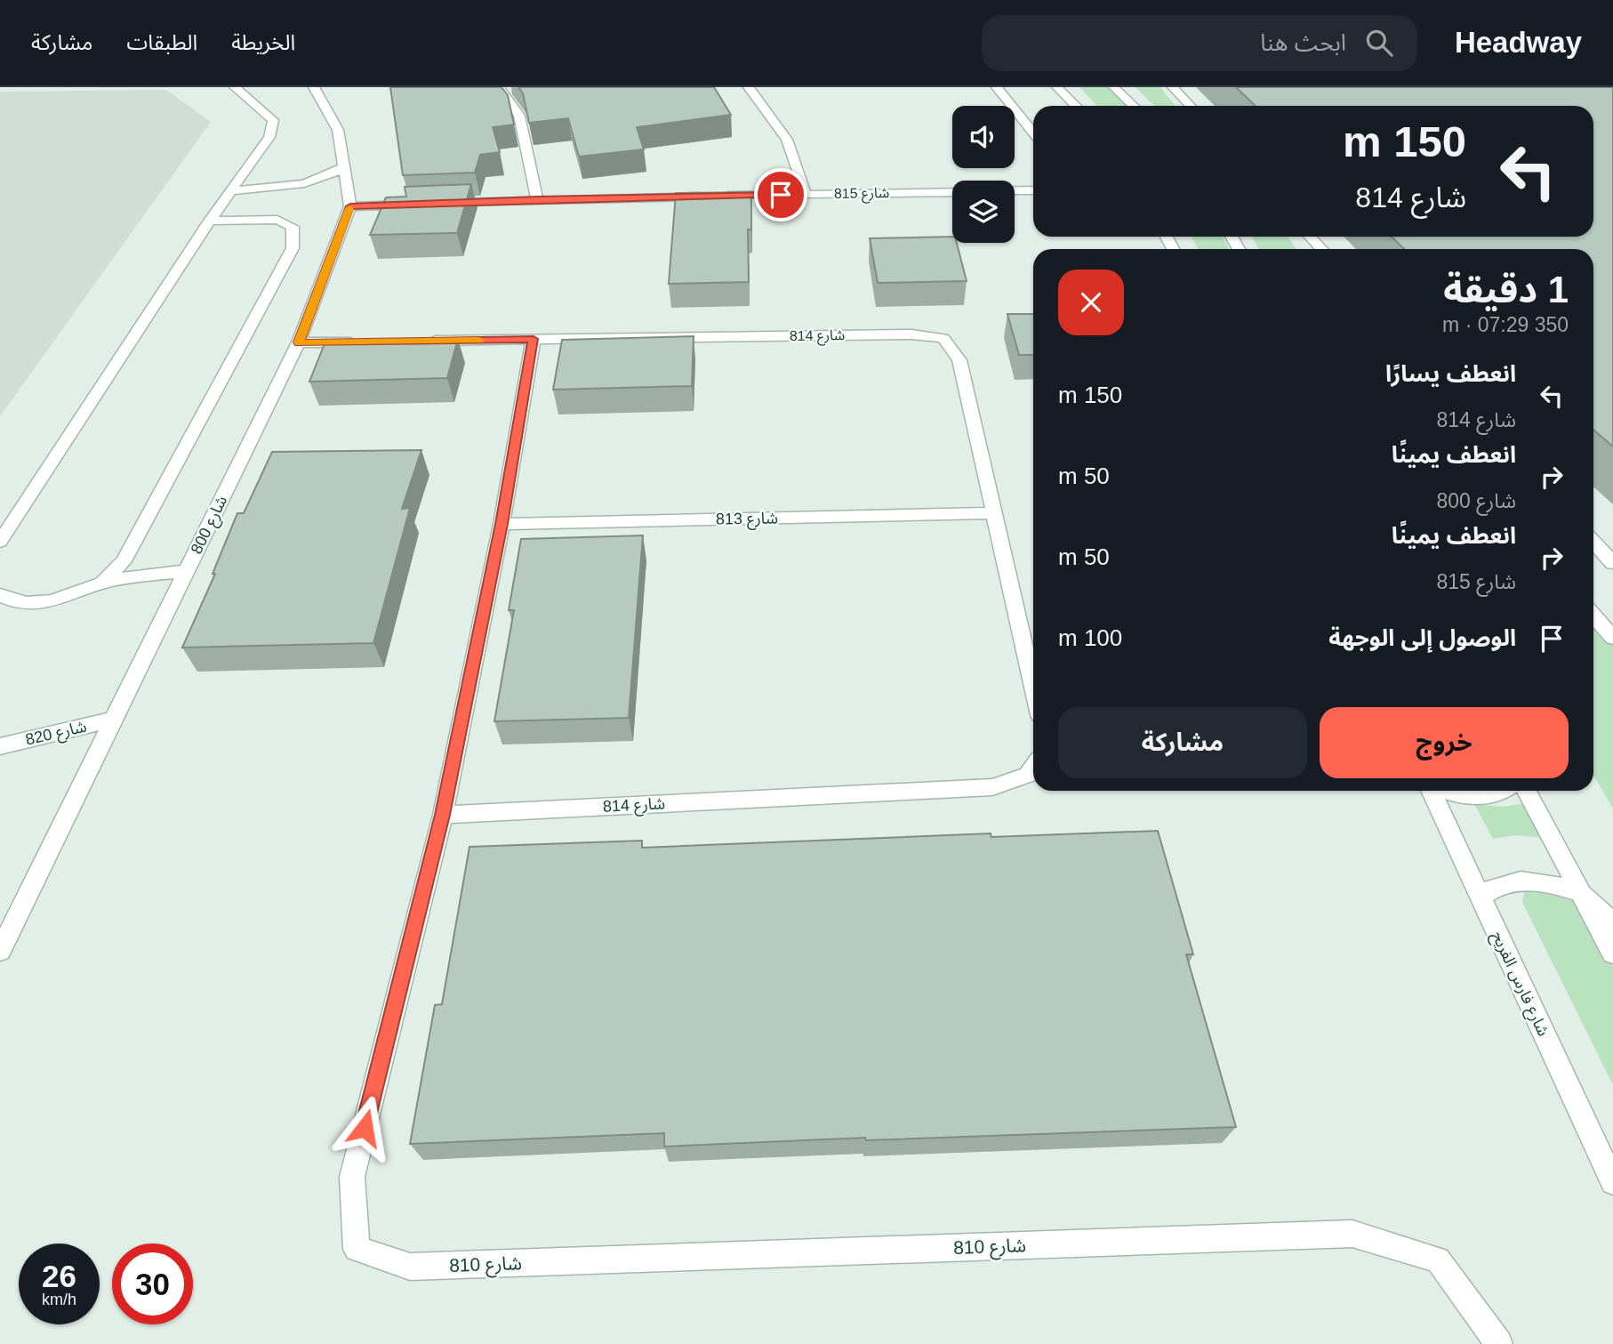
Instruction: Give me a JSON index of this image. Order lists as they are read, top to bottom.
{
  "streets": {
    "street": [
      "شارع 815",
      "شارع 814",
      "شارع 813",
      "شارع 800",
      "شارع 820",
      "شارع فارس الفريح",
      "شارع 810"
    ]
  },
  "crossings": [
    ["شارع 814", "شارع 813"],
    ["شارع 814", "شارع 810"],
    ["شارع 813", "شارع 810"],
    ["شارع 800", "شارع 820"]
  ],
  "page": {
    "header": "Headway",
    "search": "ابحث هنا",
    "nav": ["الخريطة", "الطبقات", "مشاركة"],
    "turn": ["150 m", "شارع 814"],
    "heading": ["1 دقيقة", "350 m · 07:29"],
    "list": [
      {
        "name": "انعطف يسارًا",
        "note": "شارع 814",
        "value": "150 m"
      },
      {
        "name": "انعطف يمينًا",
        "note": "شارع 800",
        "value": "50 m"
      },
      {
        "name": "انعطف يمينًا",
        "note": "شارع 815",
        "value": "50 m"
      },
      {
        "name": "الوصول إلى الوجهة",
        "value": "100 m"
      }
    ],
    "buttons": ["خروج", "مشاركة"],
    "speed": "26 km/h",
    "limit": "30"
  }
}
